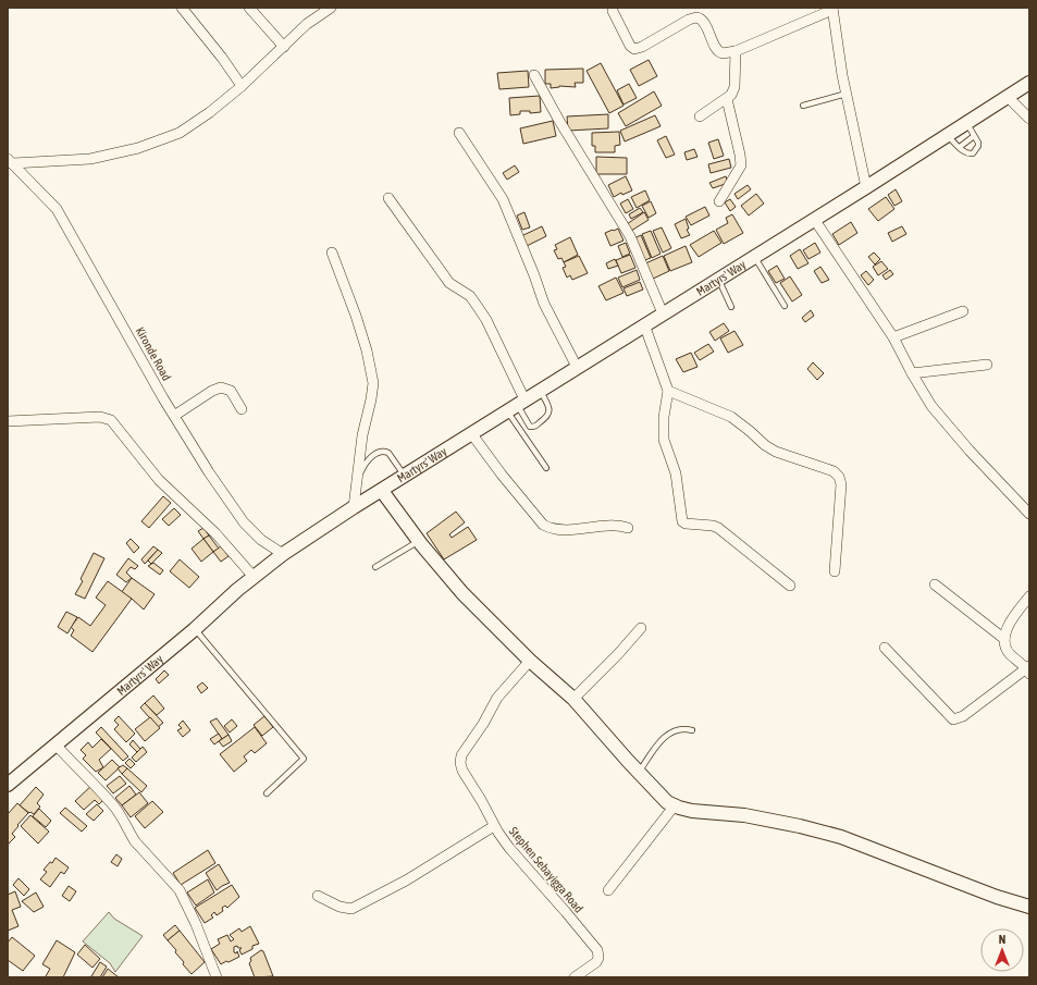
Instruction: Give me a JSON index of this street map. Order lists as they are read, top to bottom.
{
  "streets": {
    "main road": ["Martyrs' Way"],
    "street": ["Kironde Road", "Stephen Sebayigga Road"]
  },
  "crossings": [
    ["Martyrs' Way", "Kironde Road"]
  ],
  "north": "top"
}
